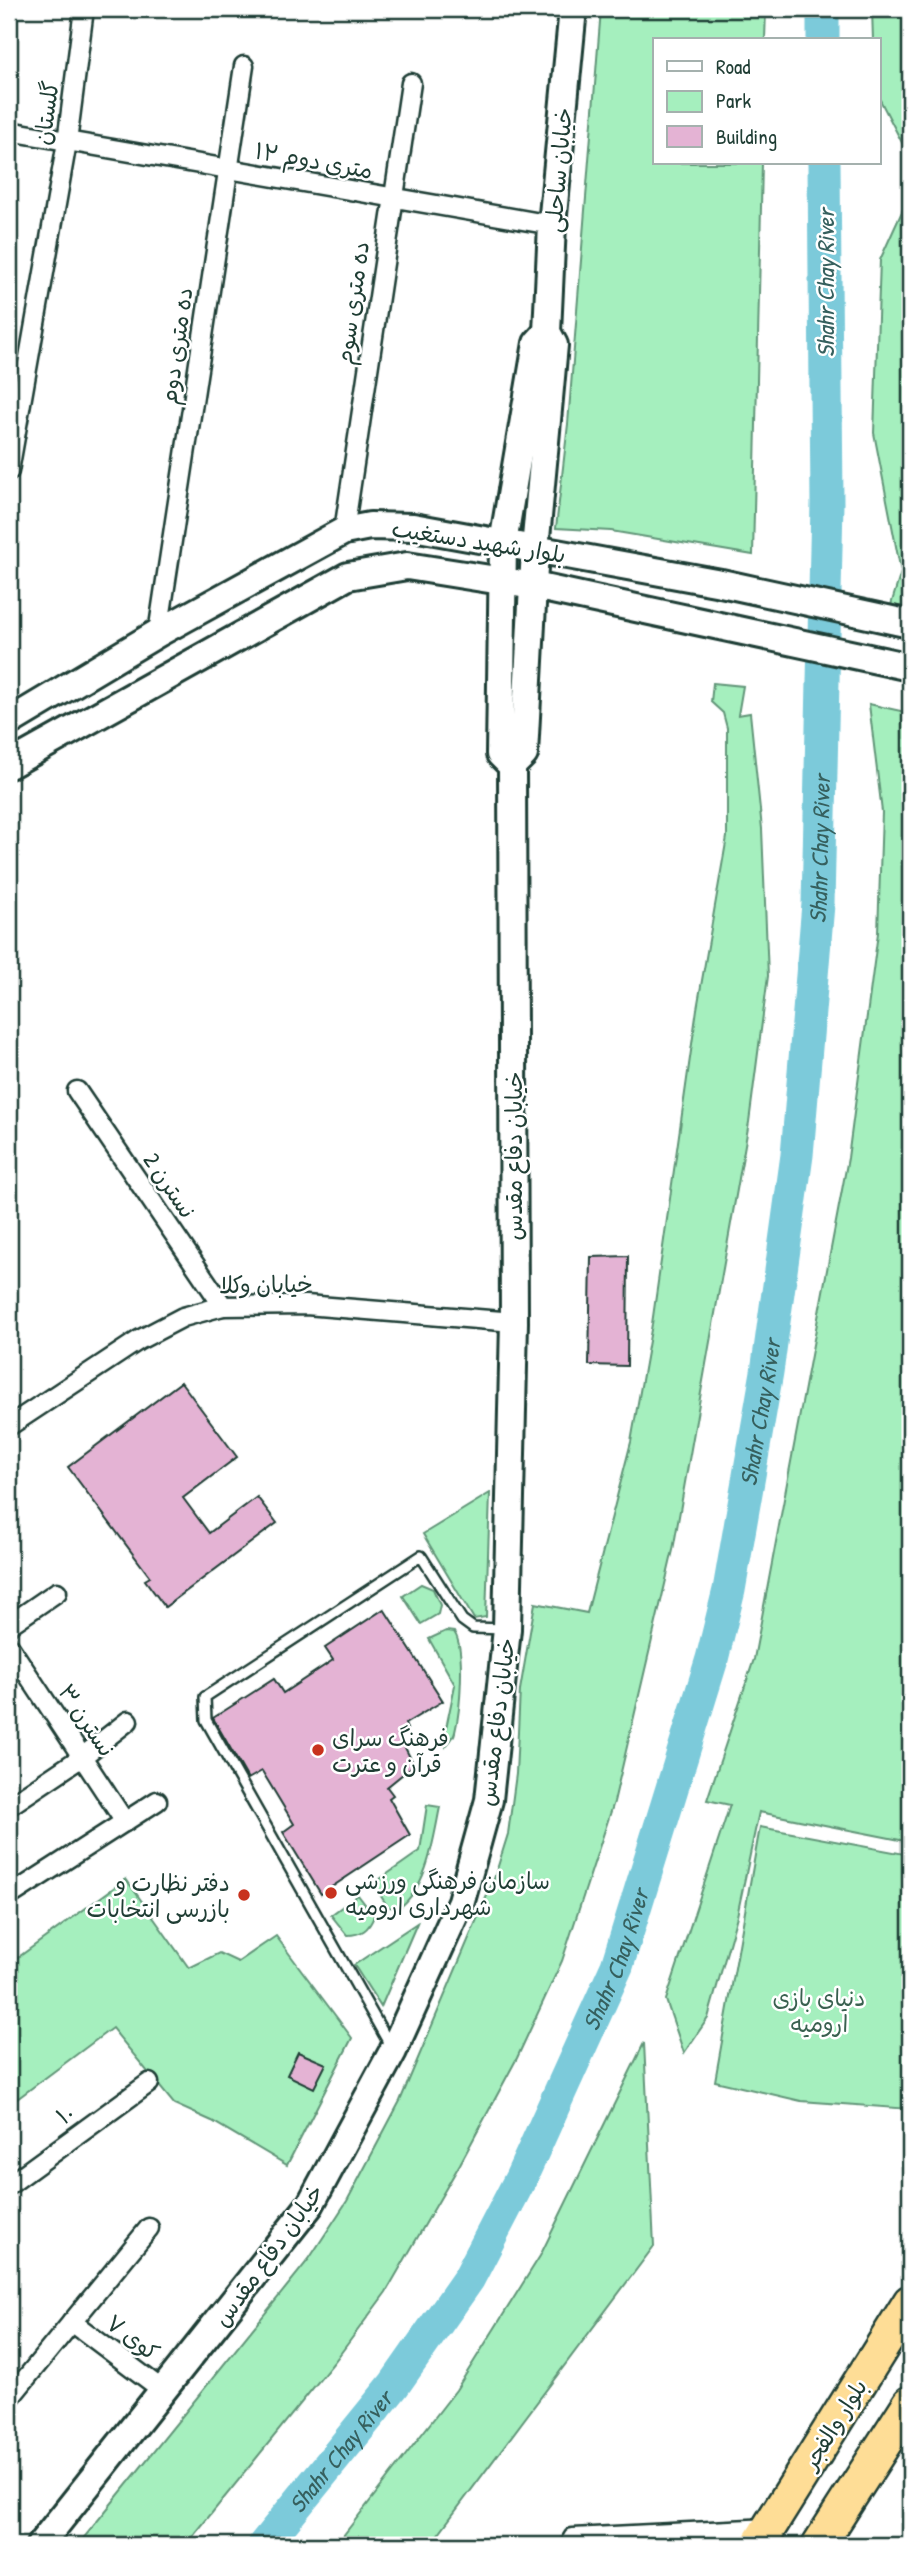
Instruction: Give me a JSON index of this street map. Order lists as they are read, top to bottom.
{
  "streets": {
    "highway": ["بلوار والفجر"],
    "street": [
      "گلستان",
      "۱۲ متری دوم",
      "خیابان ساحلی",
      "ده متری سوم",
      "ده متری دوم",
      "بلوار شهید دستغیب",
      "خیابان دفاع مقدس",
      "نسترن 2",
      "خیابان وکلا",
      "نسترن ۳",
      "۱۰",
      "کوی ۷"
    ]
  },
  "crossings": [
    ["گلستان", "۱۲ متری دوم"],
    ["۱۲ متری دوم", "خیابان ساحلی"],
    ["۱۲ متری دوم", "ده متری سوم"],
    ["۱۲ متری دوم", "ده متری دوم"],
    ["خیابان ساحلی", "بلوار شهید دستغیب"],
    ["خیابان ساحلی", "خیابان دفاع مقدس"],
    ["ده متری سوم", "بلوار شهید دستغیب"],
    ["ده متری دوم", "بلوار شهید دستغیب"],
    ["بلوار شهید دستغیب", "خیابان دفاع مقدس"],
    ["خیابان دفاع مقدس", "خیابان وکلا"],
    ["خیابان دفاع مقدس", "کوی ۷"],
    ["نسترن 2", "خیابان وکلا"]
  ],
  "water": ["Shahr Chay River"],
  "parks": ["دنیای بازی ارومیه"],
  "places": ["فرهنگ سرای قرآن و عترت", "سازمان فرهنگی ورزشی شهرداری ارومیه", "دفتر نظارت و بازرسی انتخابات"],
  "legend": ["Road", "Park", "Building"]
}
